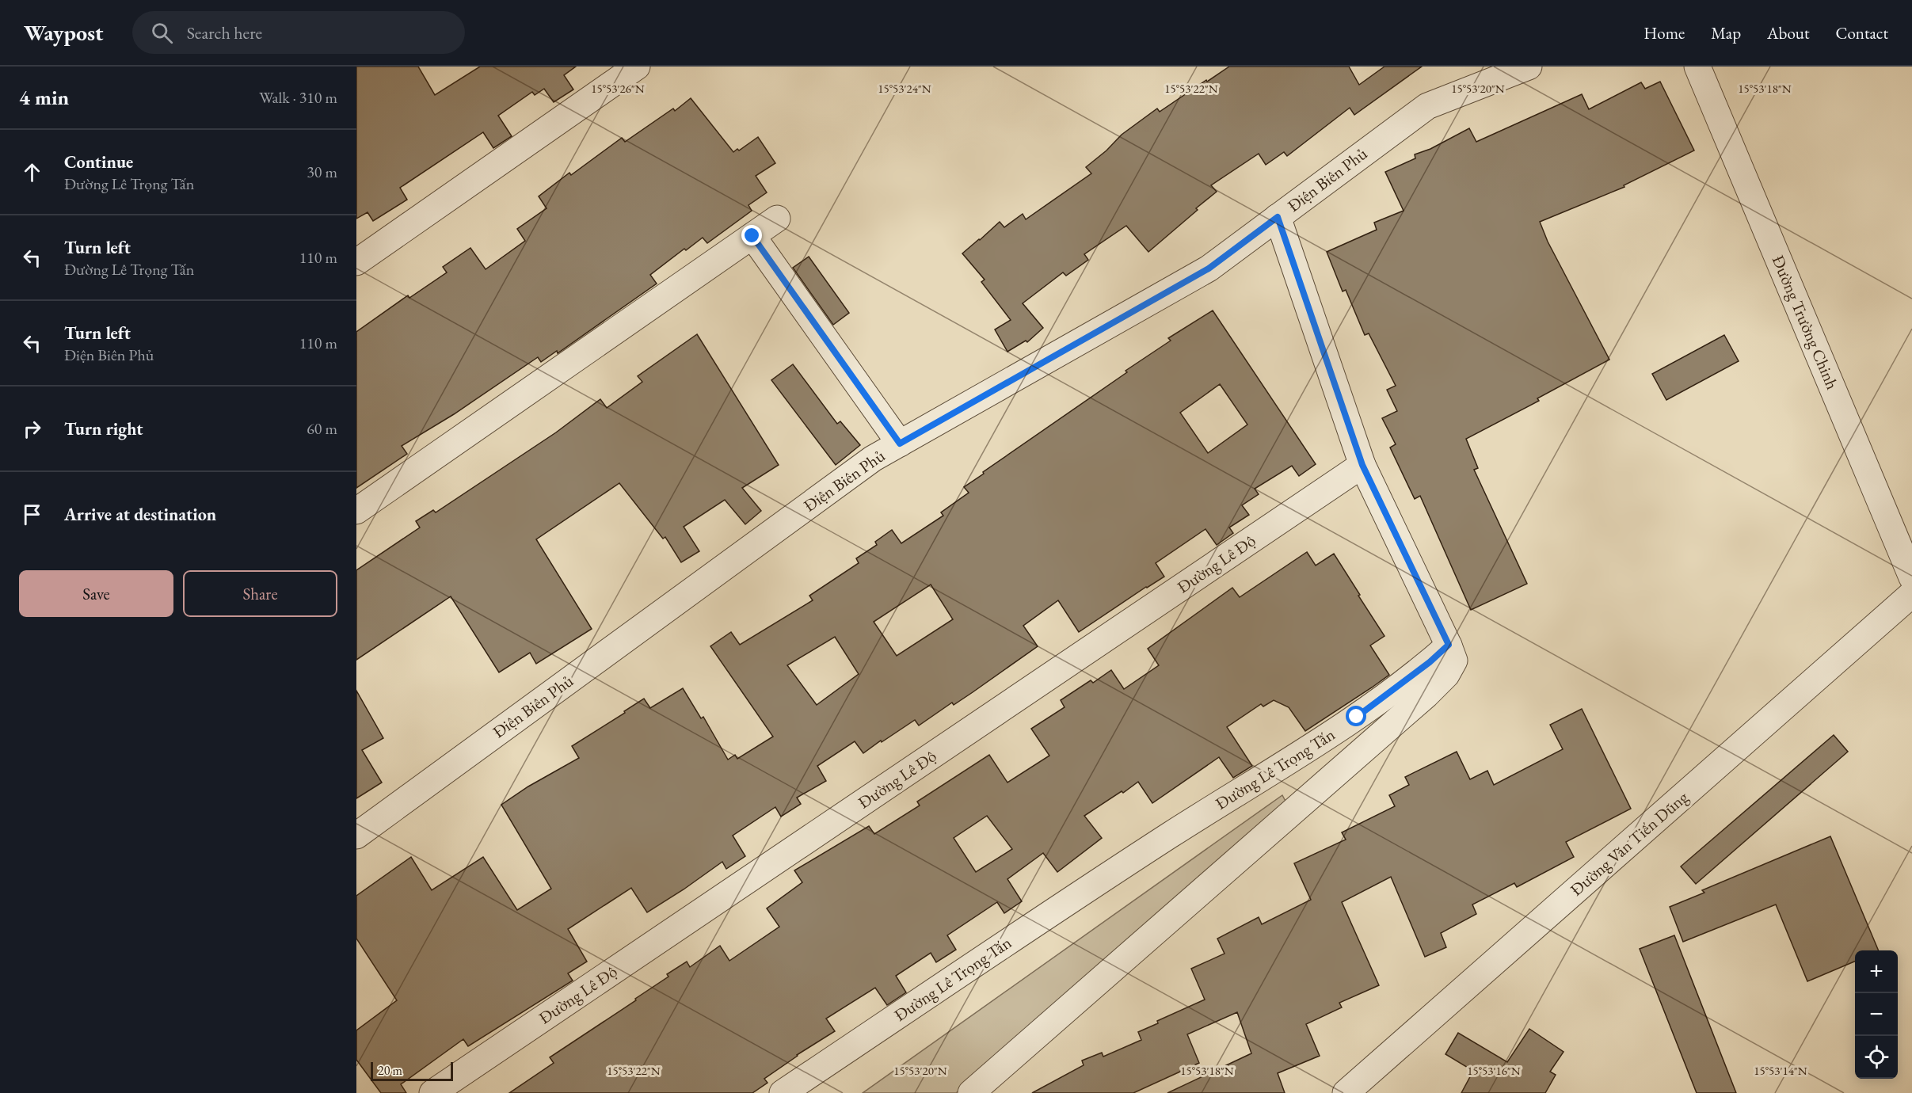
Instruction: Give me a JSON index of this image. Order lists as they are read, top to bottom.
{
  "streets": {
    "street": [
      "Điện Biên Phủ",
      "Đường Trường Chinh",
      "Đường Lê Độ",
      "Đường Lê Trọng Tấn",
      "Đường Văn Tiến Dũng"
    ]
  },
  "scale_bar": "20 m",
  "page": {
    "header": "Waypost",
    "search": "Search here",
    "nav": [
      "Home",
      "Map",
      "About",
      "Contact"
    ],
    "heading": ["4 min", "Walk · 310 m"],
    "list": [
      ["Continue", "Đường Lê Trọng Tấn", "30 m"],
      ["Turn left", "Đường Lê Trọng Tấn", "110 m"],
      ["Turn left", "Điện Biên Phủ", "110 m"],
      ["Turn right", "60 m"],
      "Arrive at destination"
    ],
    "buttons": ["Save", "Share"],
    "map_buttons": ["+", "−"],
    "scale": "20 m"
  },
  "coordinates": [
    "15°53'22\"N",
    "15°53'20\"N",
    "15°53'26\"N",
    "15°53'24\"N",
    "15°53'18\"N",
    "15°53'16\"N",
    "15°53'14\"N"
  ]
}
